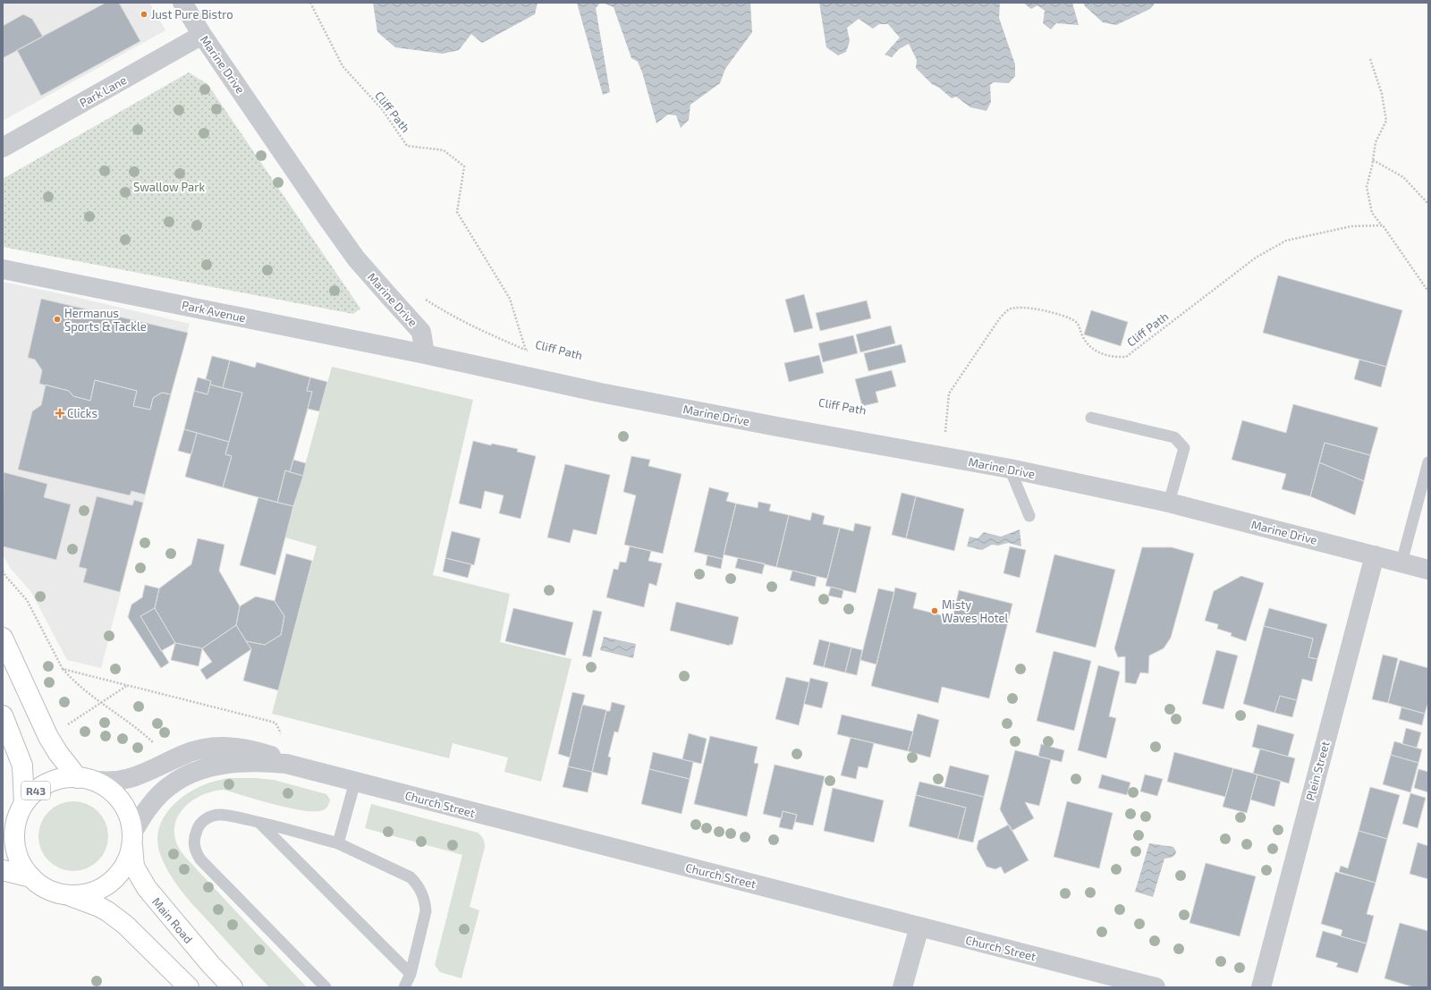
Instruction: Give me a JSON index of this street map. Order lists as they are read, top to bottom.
{
  "streets": {
    "main road": ["R43", "Main Road"],
    "street": [
      "Marine Drive",
      "Park Lane",
      "Park Avenue",
      "Plein Street",
      "Church Street"
    ],
    "path": ["Cliff Path"]
  },
  "crossings": [
    ["Marine Drive", "Park Lane"],
    ["Marine Drive", "Park Avenue"],
    ["Marine Drive", "Plein Street"],
    ["R43", "Church Street"],
    ["R43", "Main Road"],
    ["Church Street", "Main Road"]
  ],
  "parks": ["Swallow Park"],
  "places": {
    "other": ["Just Pure Bistro", "Hermanus Sports & Tackle", "Misty Waves Hotel"],
    "health": ["Clicks"]
  }
}
